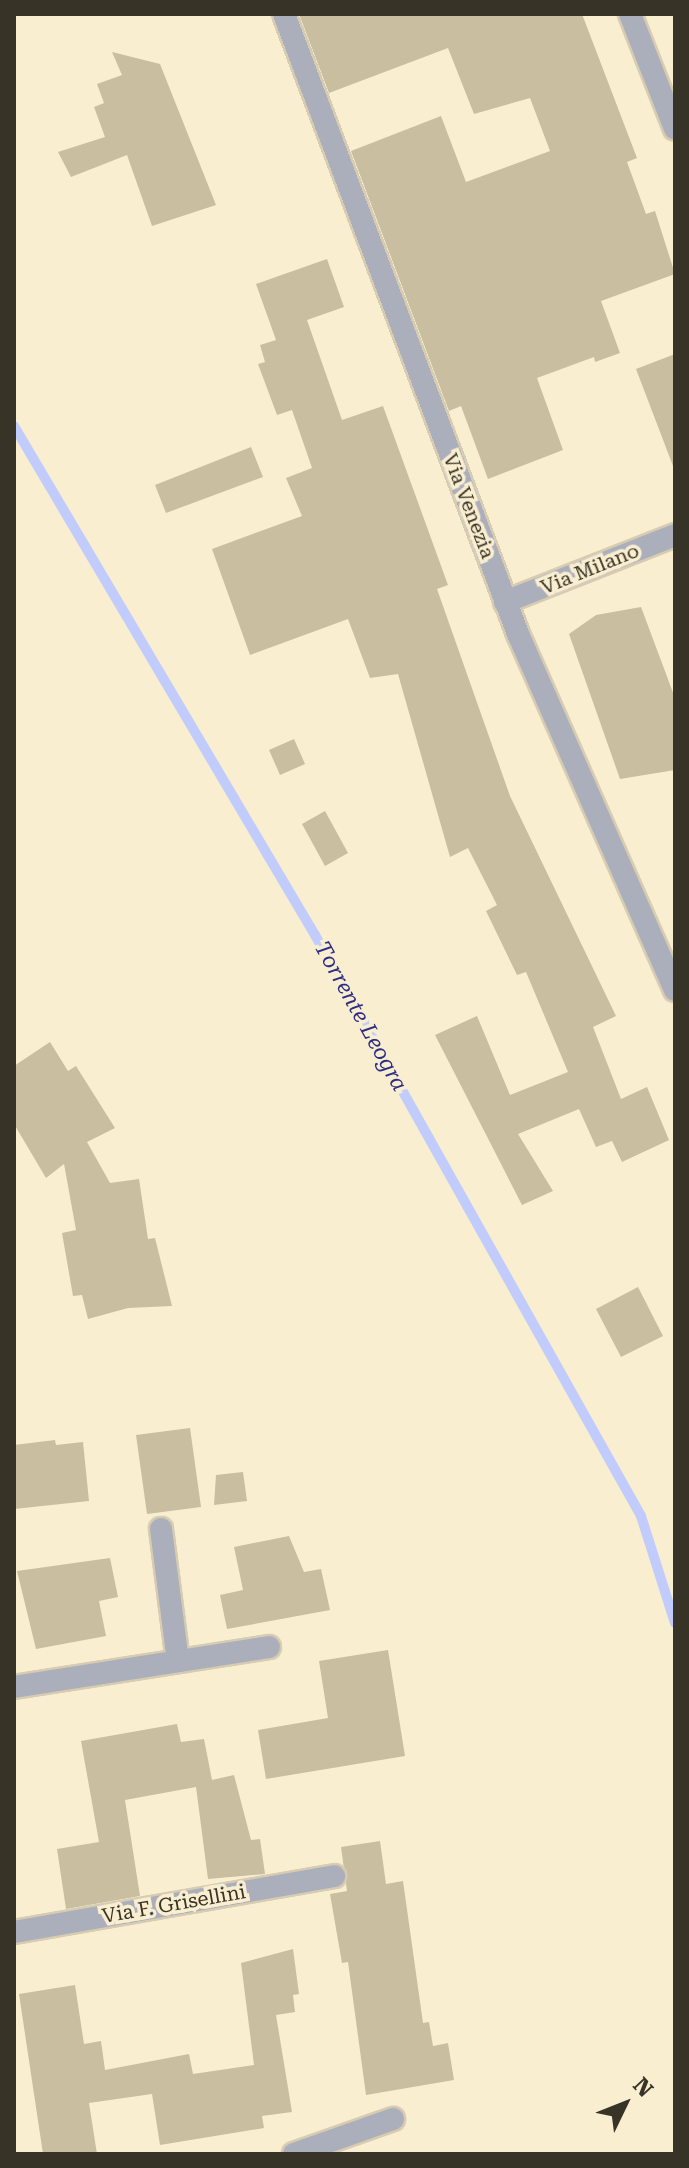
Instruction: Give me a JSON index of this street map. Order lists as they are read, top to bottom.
{
  "streets": {
    "street": ["Via Venezia", "Via Milano", "Via F. Grisellini"]
  },
  "crossings": [
    ["Via Venezia", "Via Milano"]
  ],
  "water": ["Torrente Leogra"],
  "north": "top right"
}
